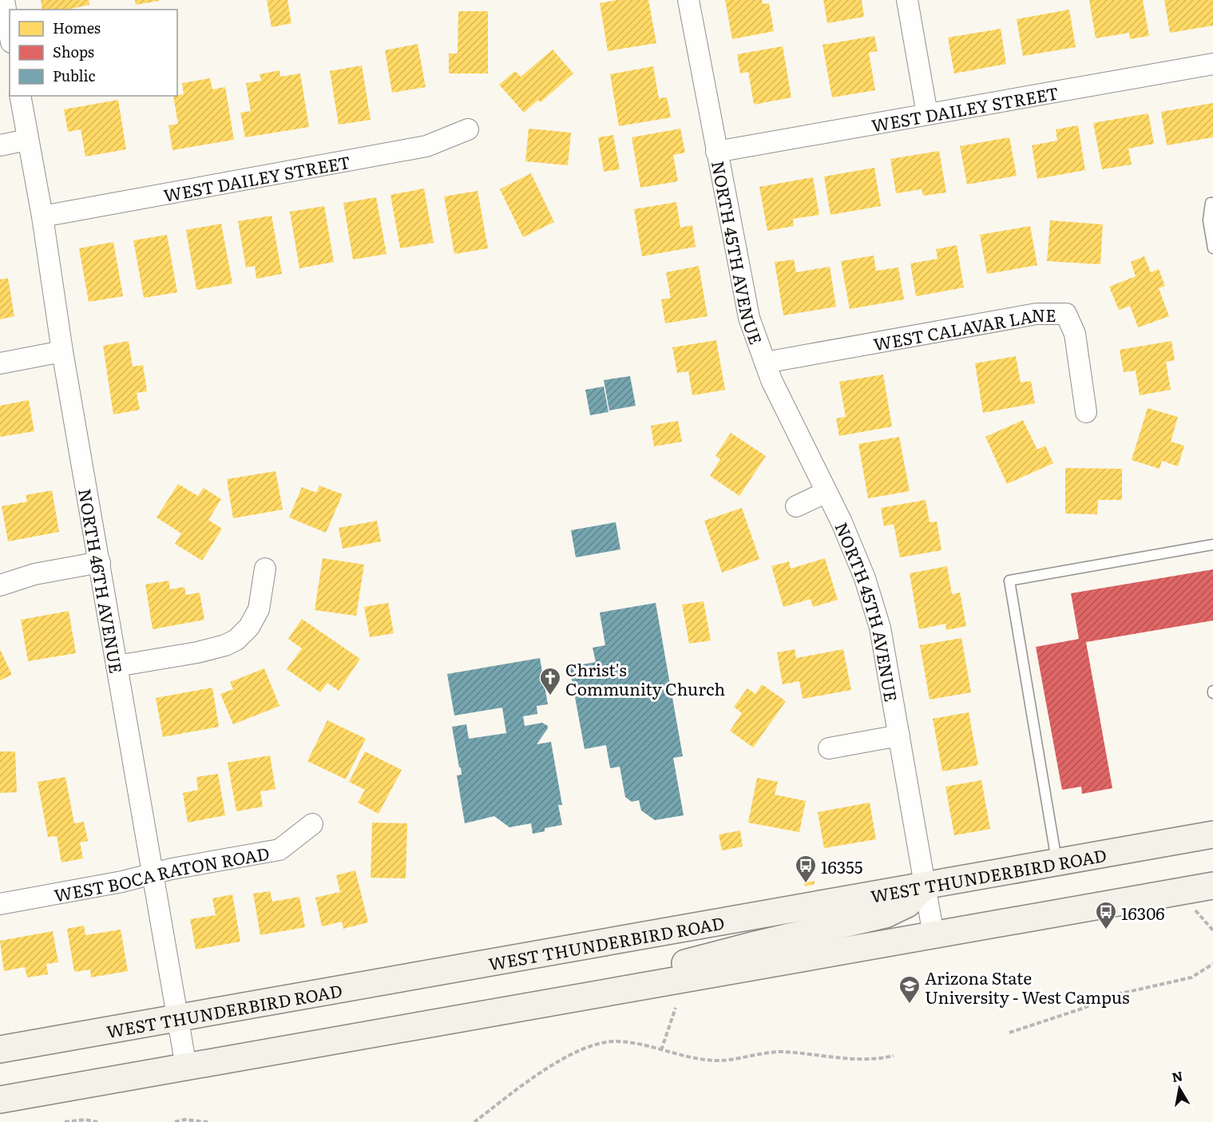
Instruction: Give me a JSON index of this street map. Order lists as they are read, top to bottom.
{
  "streets": {
    "main road": ["WEST THUNDERBIRD ROAD"],
    "street": [
      "WEST DAILEY STREET",
      "NORTH 45TH AVENUE",
      "WEST CALAVAR LANE",
      "NORTH 46TH AVENUE",
      "WEST BOCA RATON ROAD"
    ]
  },
  "crossings": [
    ["WEST DAILEY STREET", "NORTH 45TH AVENUE"],
    ["WEST DAILEY STREET", "NORTH 46TH AVENUE"],
    ["NORTH 45TH AVENUE", "WEST CALAVAR LANE"],
    ["NORTH 45TH AVENUE", "WEST THUNDERBIRD ROAD"],
    ["NORTH 46TH AVENUE", "WEST BOCA RATON ROAD"],
    ["NORTH 46TH AVENUE", "WEST THUNDERBIRD ROAD"]
  ],
  "places": {
    "church": ["Christ's Community Church"],
    "bus stop": ["16355", "16306"],
    "school or university": ["Arizona State University - West Campus"]
  },
  "legend": ["Homes", "Shops", "Public"],
  "north": "top"
}
